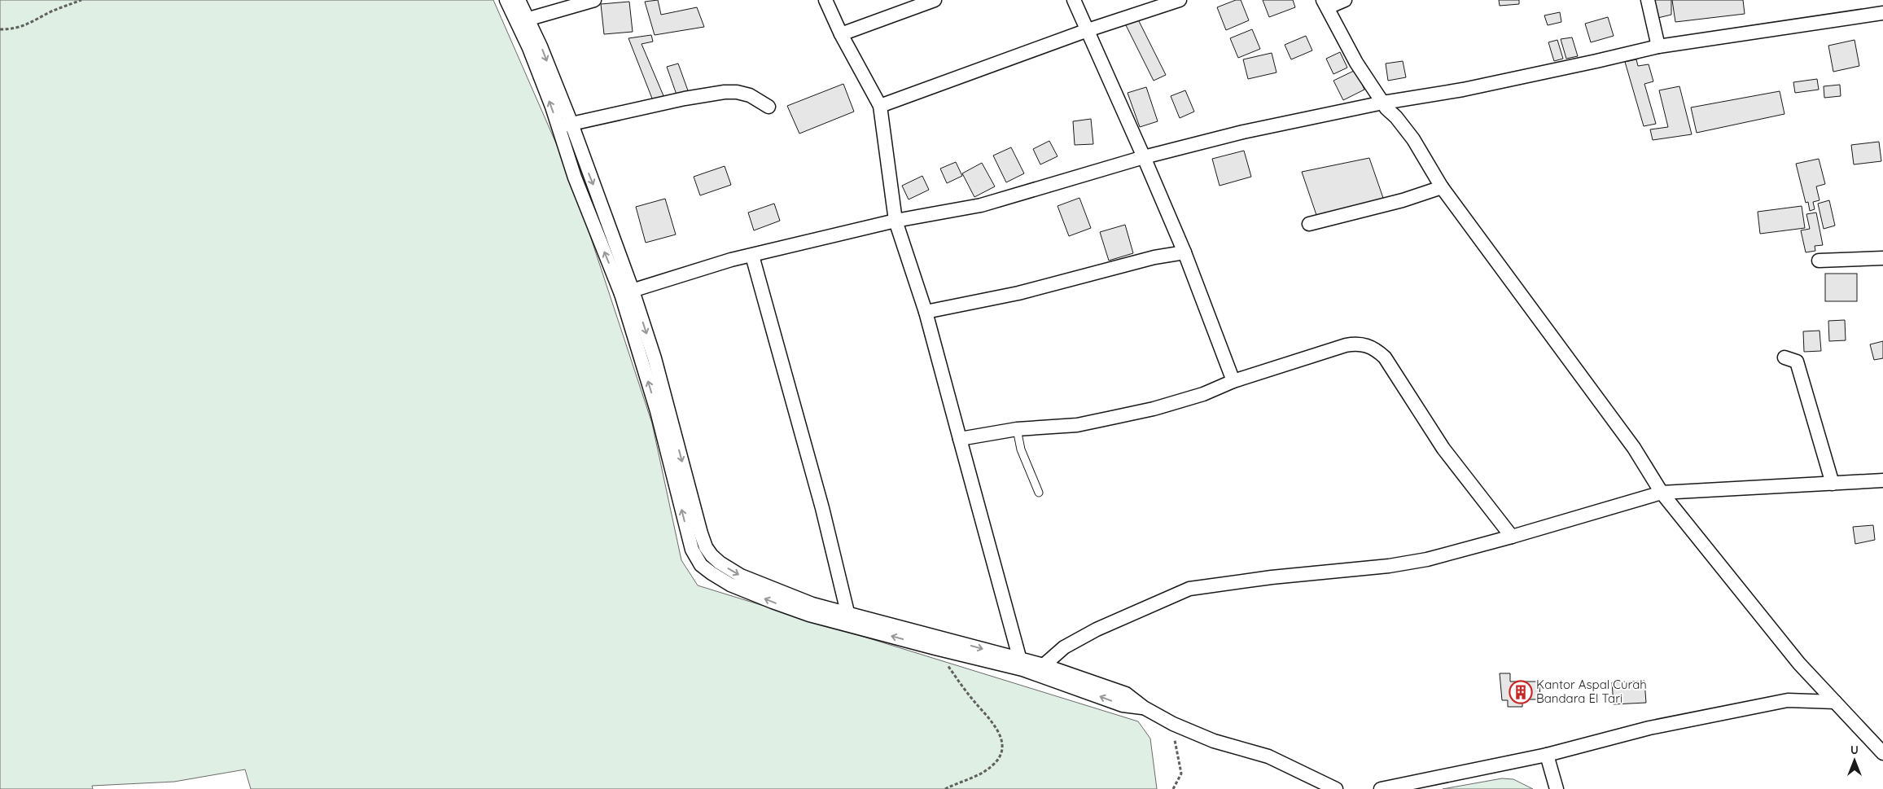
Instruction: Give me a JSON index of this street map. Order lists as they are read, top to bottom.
{
  "places": {
    "building": ["Kantor Aspal Curah Bandara El Tari"]
  },
  "north": "top"
}
